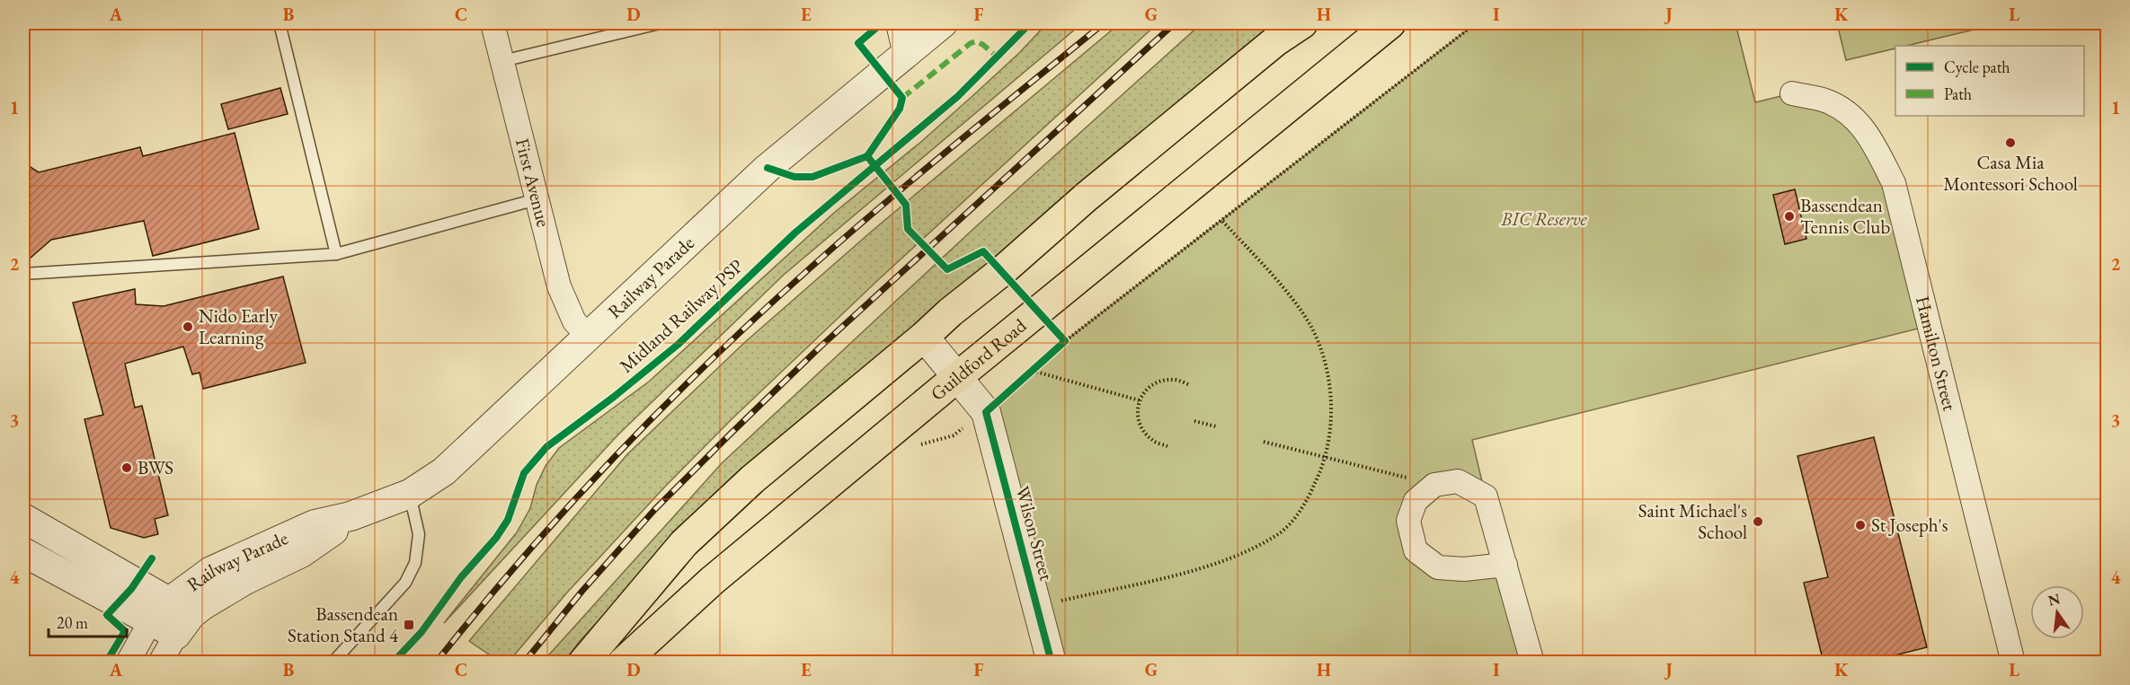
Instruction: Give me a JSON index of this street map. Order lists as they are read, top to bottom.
{
  "streets": {
    "highway": ["Guildford Road"],
    "street": [
      "First Avenue",
      "Railway Parade",
      "Hamilton Street",
      "Wilson Street"
    ],
    "cycle path": ["Midland Railway PSP"]
  },
  "crossings": [
    ["First Avenue", "Railway Parade"],
    ["Guildford Road", "Wilson Street"]
  ],
  "parks": ["BIC Reserve"],
  "places": {
    "other": [
      "Casa Mia Montessori School",
      "Bassendean Tennis Club",
      "Nido Early Learning",
      "BWS",
      "Saint Michael's School",
      "St Joseph's"
    ],
    "transit": ["Bassendean Station Stand 4"]
  },
  "legend": ["Cycle path", "Path"],
  "scale_bar": "20 m",
  "north": "top",
  "grid": {
    "columns": [
      "A",
      "B",
      "C",
      "D",
      "E",
      "F",
      "G",
      "H",
      "I",
      "J",
      "K",
      "L"
    ],
    "rows": [
      "1",
      "2",
      "3",
      "4"
    ]
  }
}
